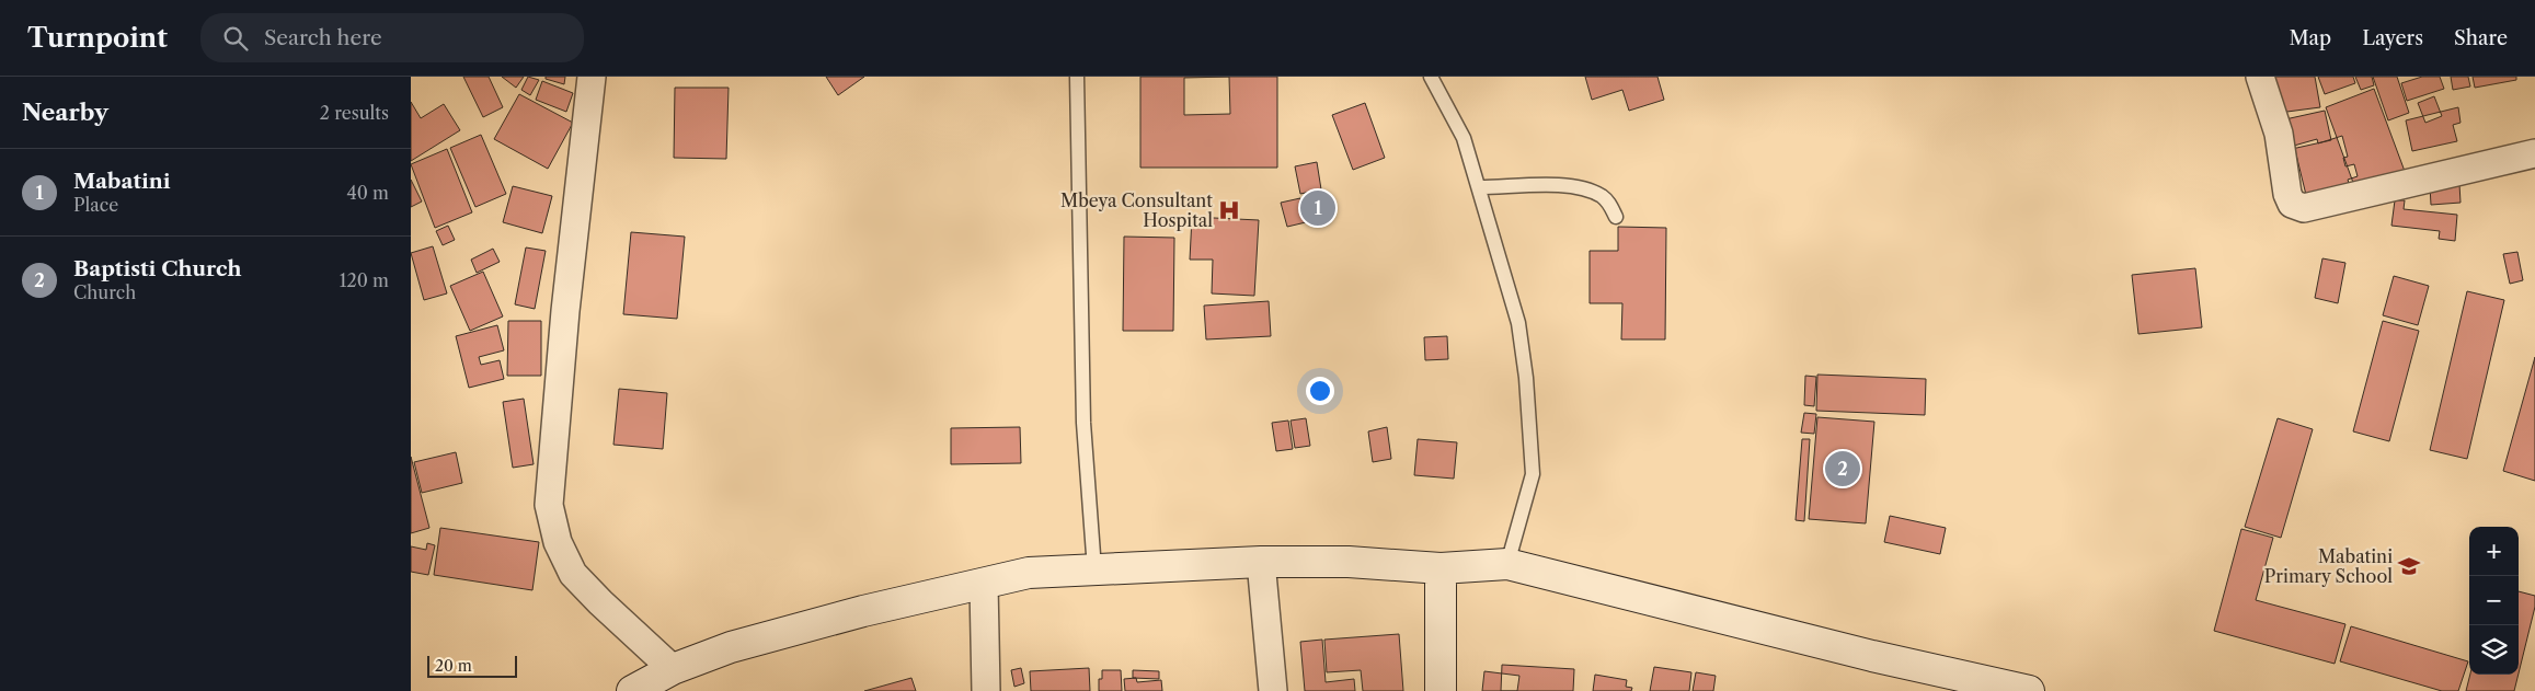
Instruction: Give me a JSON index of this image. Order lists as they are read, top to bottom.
{
  "places": {
    "hospital": ["Mbeya Consultant Hospital"],
    "school or university": ["Mabatini Primary School"]
  },
  "scale_bar": "20 m",
  "page": {
    "header": "Turnpoint",
    "search": "Search here",
    "nav": ["Map", "Layers", "Share"],
    "heading": ["Nearby", "2 results"],
    "list": [
      {
        "mark": "1",
        "name": "Mabatini",
        "note": "Place",
        "value": "40 m"
      },
      {
        "mark": "2",
        "name": "Baptisti Church",
        "note": "Church",
        "value": "120 m"
      }
    ],
    "pins": ["1", "2"],
    "map_buttons": ["+", "−"],
    "scale": "20 m"
  }
}
